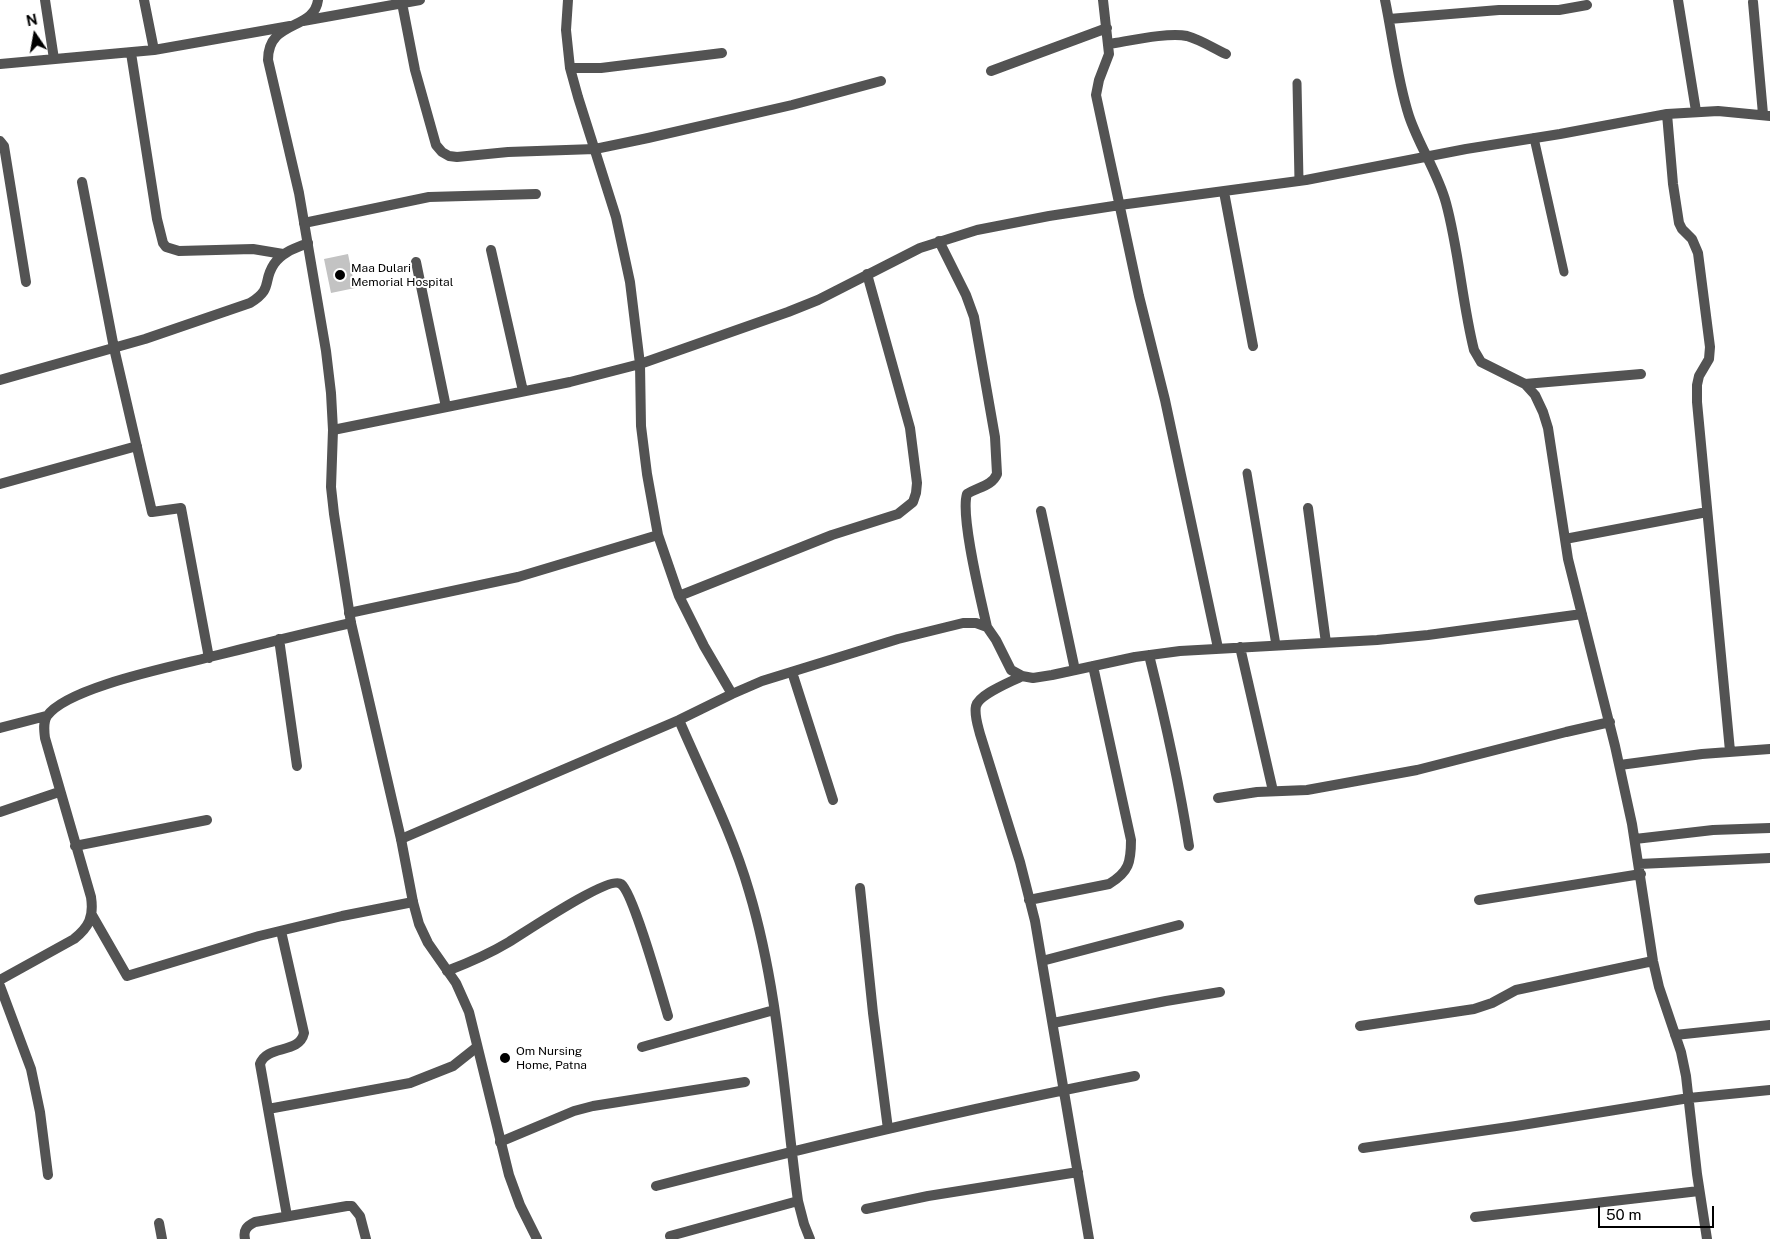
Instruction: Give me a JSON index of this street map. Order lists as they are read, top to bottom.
{
  "places": ["Maa Dulari Memorial Hospital", "Om Nursing Home, Patna"],
  "scale_bar": "50 m",
  "north": "top"
}
